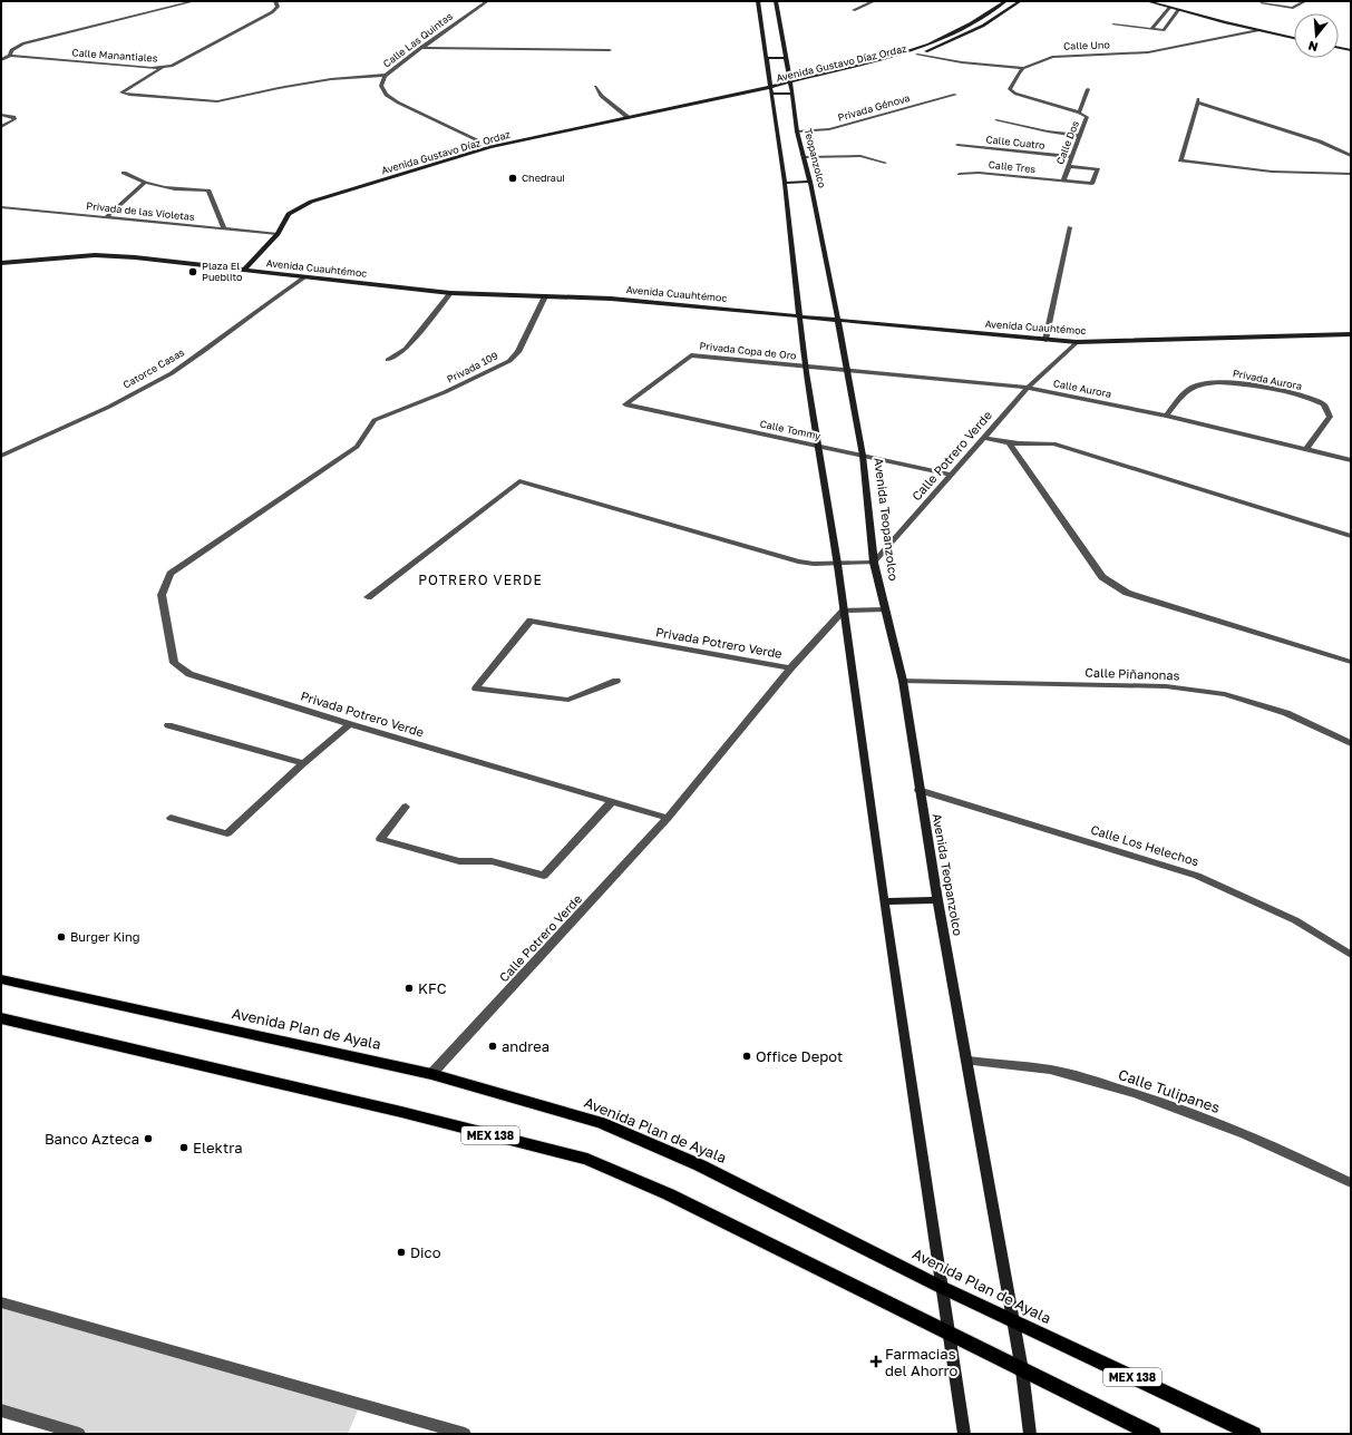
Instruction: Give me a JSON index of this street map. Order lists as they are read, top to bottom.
{
  "streets": {
    "main road": [
      "Avenida Gustavo Díaz Ordaz",
      "Teopanzolco",
      "Avenida Cuauhtémoc",
      "Avenida Teopanzolco",
      "Avenida Plan de Ayala",
      "MEX 138"
    ],
    "street": [
      "Calle Las Quintas",
      "Calle Uno",
      "Calle Manantiales",
      "Privada Génova",
      "Calle Cuatro",
      "Calle Dos",
      "Calle Tres",
      "Privada de las Violetas",
      "Privada Copa de Oro",
      "Privada 109",
      "Catorce Casas",
      "Privada Aurora",
      "Calle Aurora",
      "Calle Tommy",
      "Calle Potrero Verde",
      "Privada Potrero Verde",
      "Calle Piñanonas",
      "Calle Los Helechos",
      "Calle Tulipanes"
    ]
  },
  "crossings": [
    ["Calle Las Quintas", "Avenida Gustavo Díaz Ordaz"],
    ["Calle Uno", "Avenida Gustavo Díaz Ordaz"],
    ["Avenida Gustavo Díaz Ordaz", "Teopanzolco"],
    ["Avenida Gustavo Díaz Ordaz", "Privada de las Violetas"],
    ["Avenida Gustavo Díaz Ordaz", "Avenida Cuauhtémoc"],
    ["Privada Génova", "Teopanzolco"],
    ["Calle Cuatro", "Calle Dos"],
    ["Calle Dos", "Calle Tres"],
    ["Teopanzolco", "Avenida Cuauhtémoc"],
    ["Teopanzolco", "Avenida Teopanzolco"],
    ["Avenida Cuauhtémoc", "Privada 109"],
    ["Avenida Cuauhtémoc", "Catorce Casas"],
    ["Avenida Cuauhtémoc", "Calle Potrero Verde"],
    ["Avenida Cuauhtémoc", "Avenida Teopanzolco"],
    ["Privada Copa de Oro", "Calle Aurora"],
    ["Privada Copa de Oro", "Calle Tommy"],
    ["Privada 109", "Privada Potrero Verde"],
    ["Privada Aurora", "Calle Aurora"],
    ["Calle Aurora", "Calle Potrero Verde"],
    ["Calle Aurora", "Avenida Teopanzolco"],
    ["Calle Tommy", "Calle Potrero Verde"],
    ["Calle Tommy", "Avenida Teopanzolco"],
    ["Calle Potrero Verde", "Avenida Teopanzolco"],
    ["Calle Potrero Verde", "Privada Potrero Verde"],
    ["Calle Potrero Verde", "Avenida Plan de Ayala"],
    ["Avenida Teopanzolco", "Calle Piñanonas"],
    ["Avenida Teopanzolco", "Calle Los Helechos"],
    ["Avenida Teopanzolco", "Avenida Plan de Ayala"],
    ["Avenida Teopanzolco", "Calle Tulipanes"],
    ["Avenida Teopanzolco", "MEX 138"]
  ],
  "districts": ["POTRERO VERDE"],
  "places": {
    "other": [
      "Chedraui",
      "Plaza El Pueblito",
      "Burger King",
      "KFC",
      "andrea",
      "Office Depot",
      "Banco Azteca",
      "Elektra",
      "Dico"
    ],
    "health": ["Farmacias del Ahorro"]
  },
  "north": "bottom"
}
